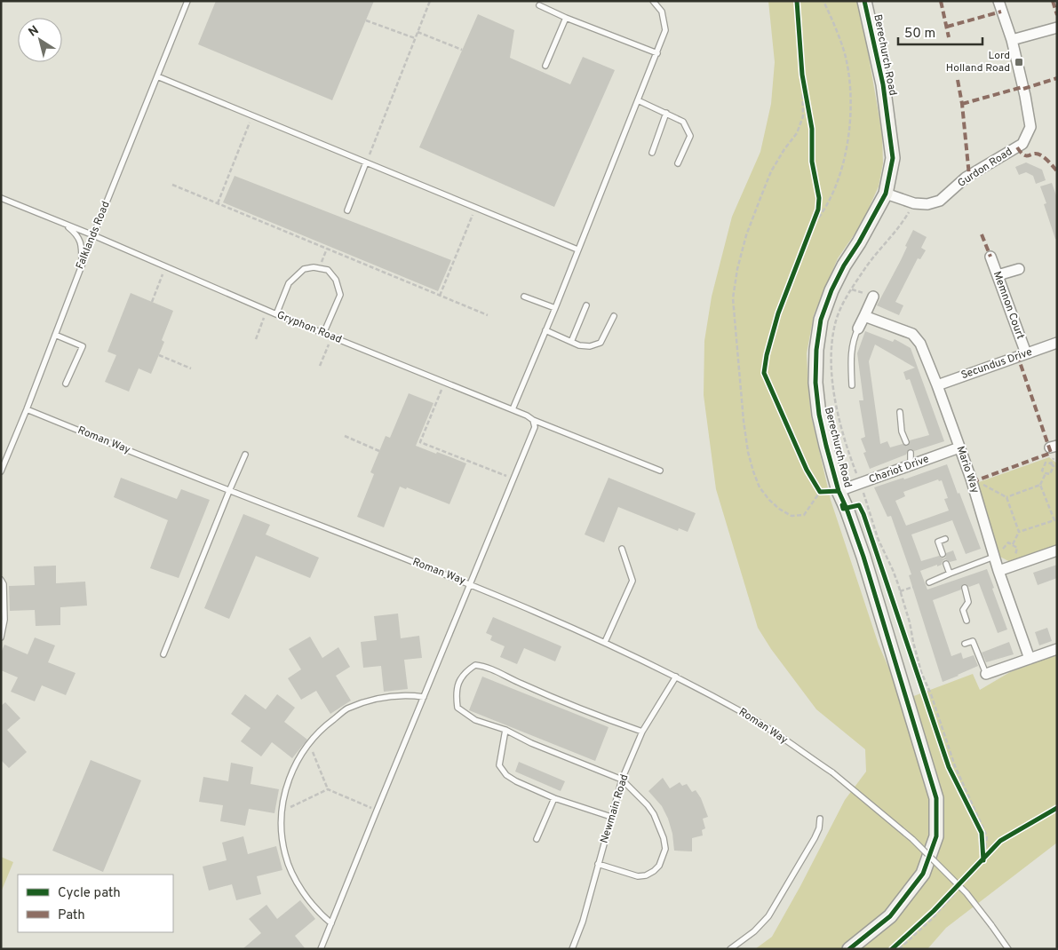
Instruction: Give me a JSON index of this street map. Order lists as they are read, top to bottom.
{
  "streets": {
    "street": [
      "Berechurch Road",
      "Gurdon Road",
      "Memnon Court",
      "Secundus Drive",
      "Chariot Drive",
      "Mario Way"
    ],
    "lane": [
      "Falklands Road",
      "Gryphon Road",
      "Roman Way",
      "Newmain Road"
    ]
  },
  "crossings": [
    ["Berechurch Road", "Gurdon Road"],
    ["Berechurch Road", "Chariot Drive"],
    ["Falklands Road", "Gryphon Road"],
    ["Falklands Road", "Roman Way"],
    ["Memnon Court", "Secundus Drive"],
    ["Secundus Drive", "Mario Way"],
    ["Roman Way", "Newmain Road"],
    ["Chariot Drive", "Mario Way"]
  ],
  "places": {
    "transit": ["Lord Holland Road"]
  },
  "legend": ["Cycle path", "Path"],
  "scale_bar": "50 m",
  "north": "top left"
}
